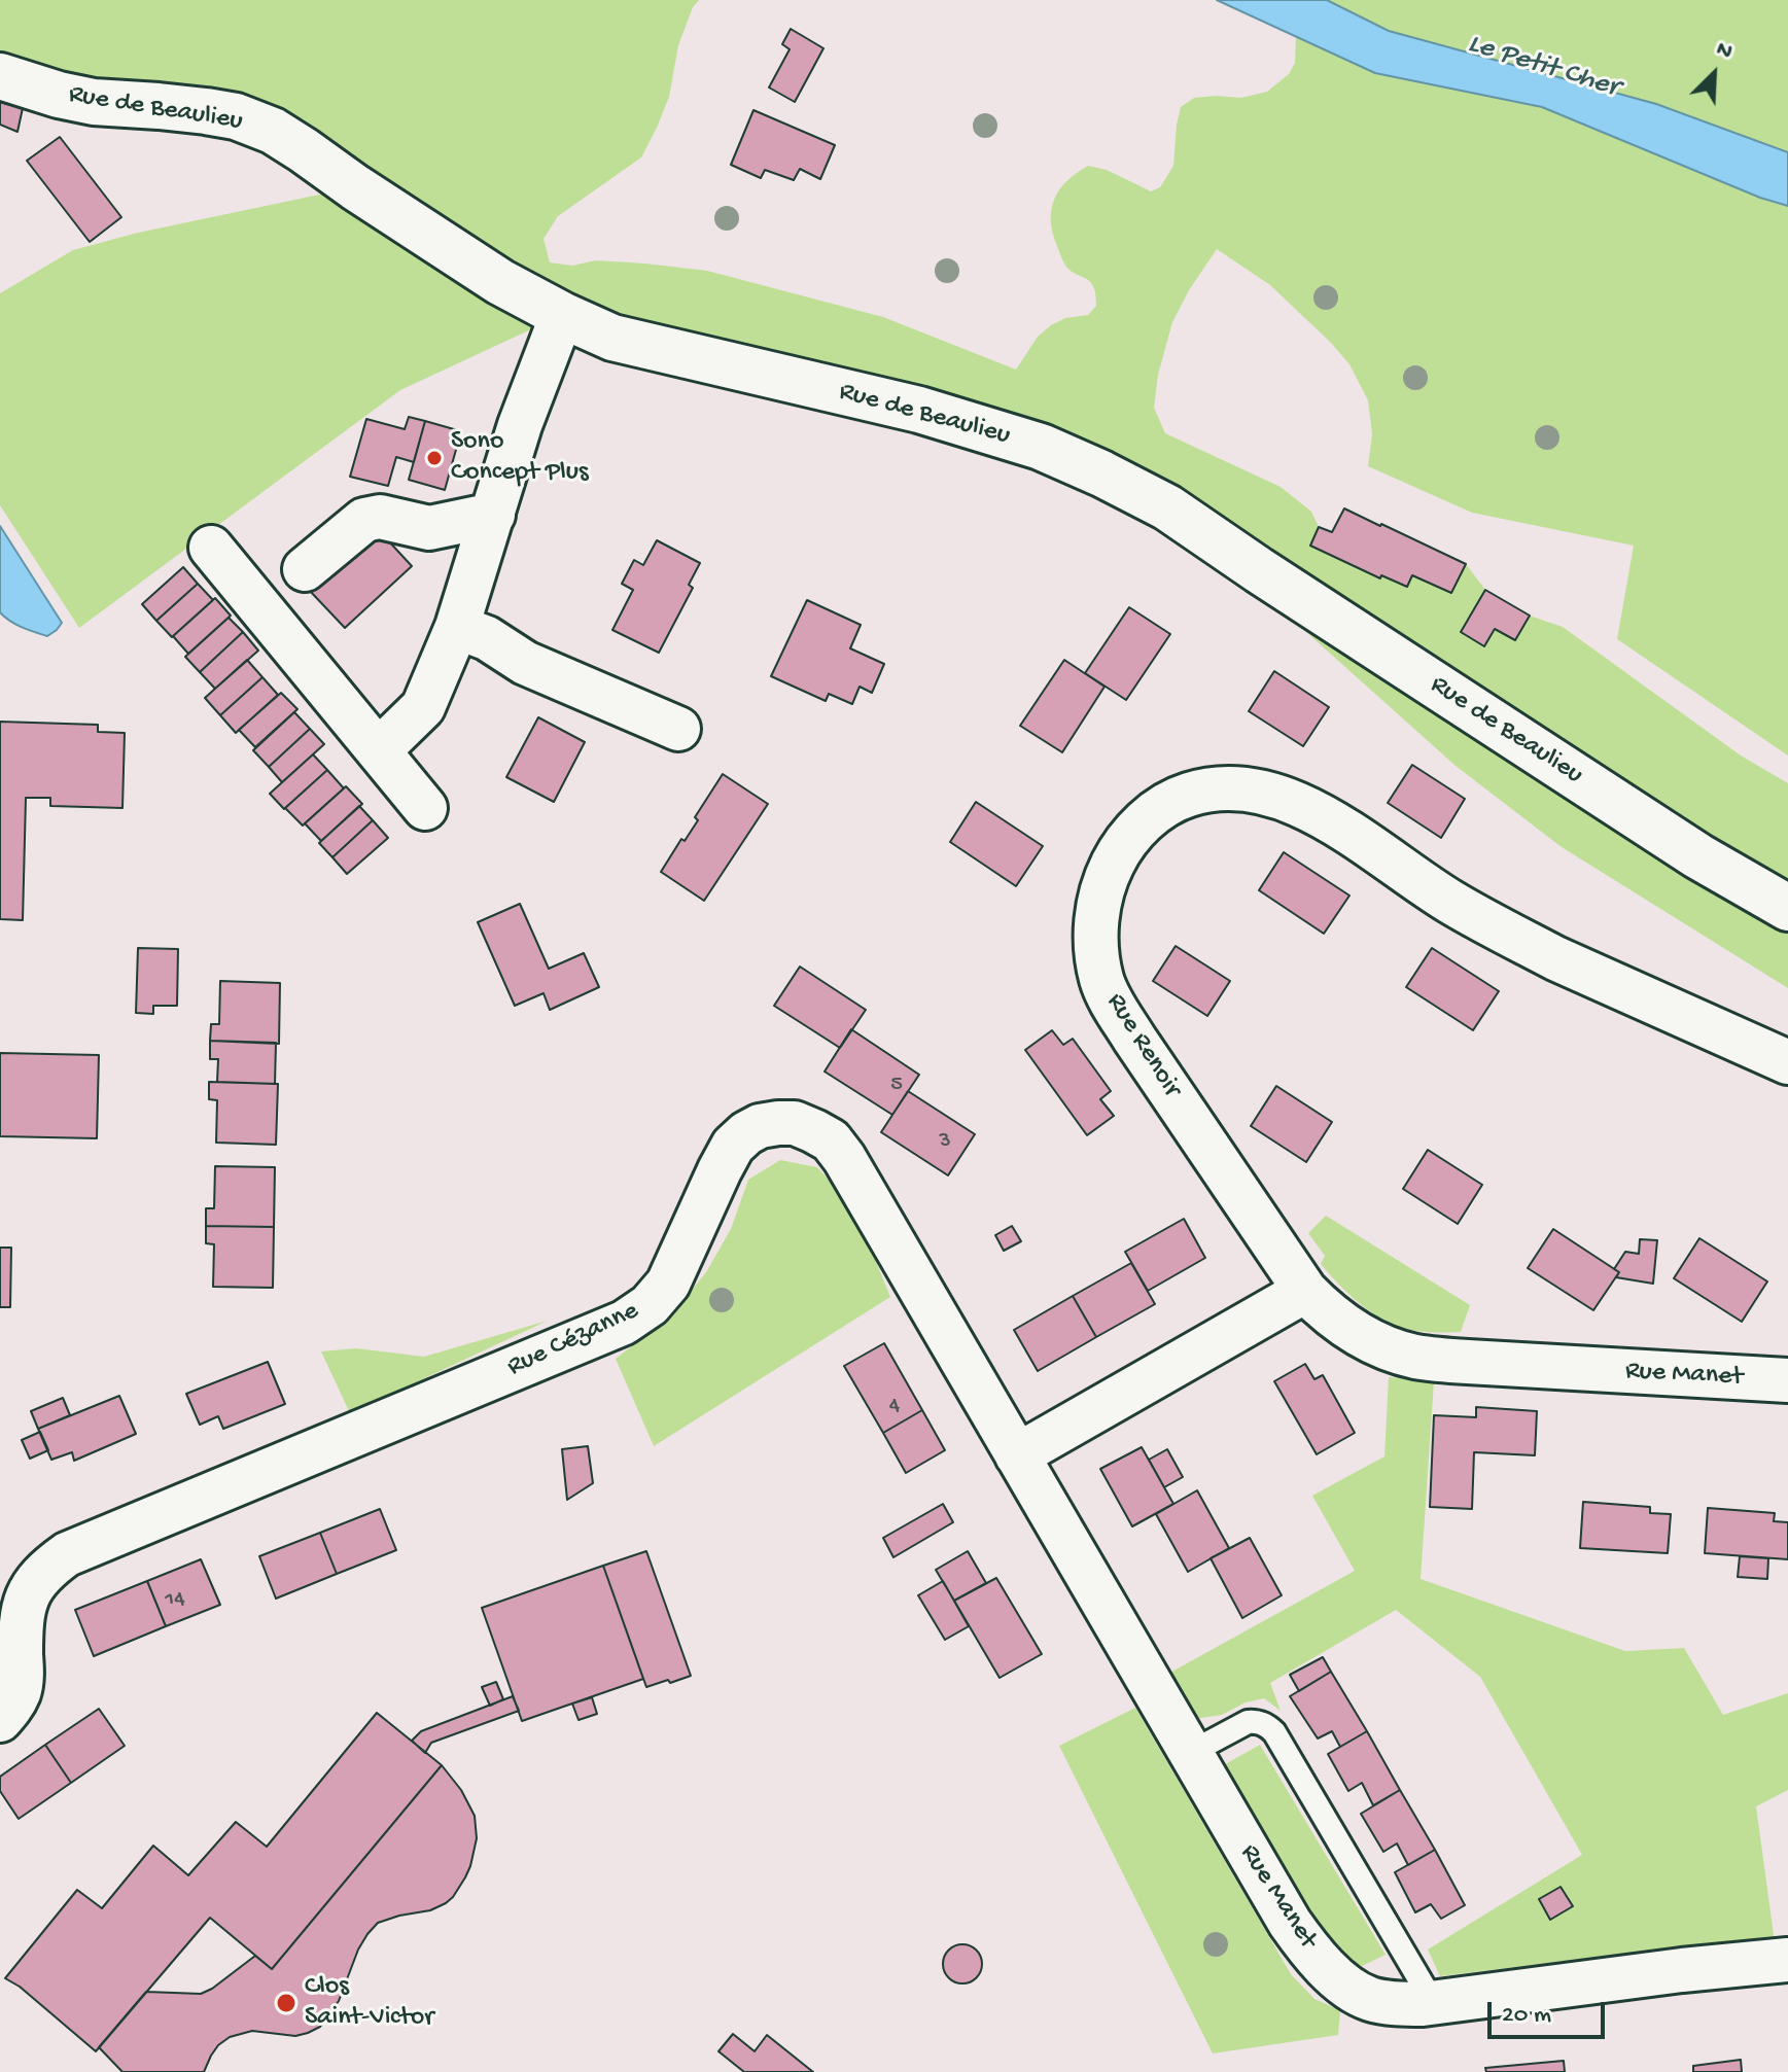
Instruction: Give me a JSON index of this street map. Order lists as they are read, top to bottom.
{
  "streets": {
    "street": [
      "Rue de Beaulieu",
      "Rue Renoir",
      "Rue Cézanne",
      "Rue Manet"
    ]
  },
  "crossings": [
    ["Rue Renoir", "Rue Manet"],
    ["Rue Cézanne", "Rue Manet"]
  ],
  "water": ["Le Petit Cher"],
  "places": ["Sono Concept Plus", "Clos Saint-Victor"],
  "house_numbers": [
    "5",
    "3",
    "4",
    "14"
  ],
  "scale_bar": "20 m",
  "north": "top right"
}
